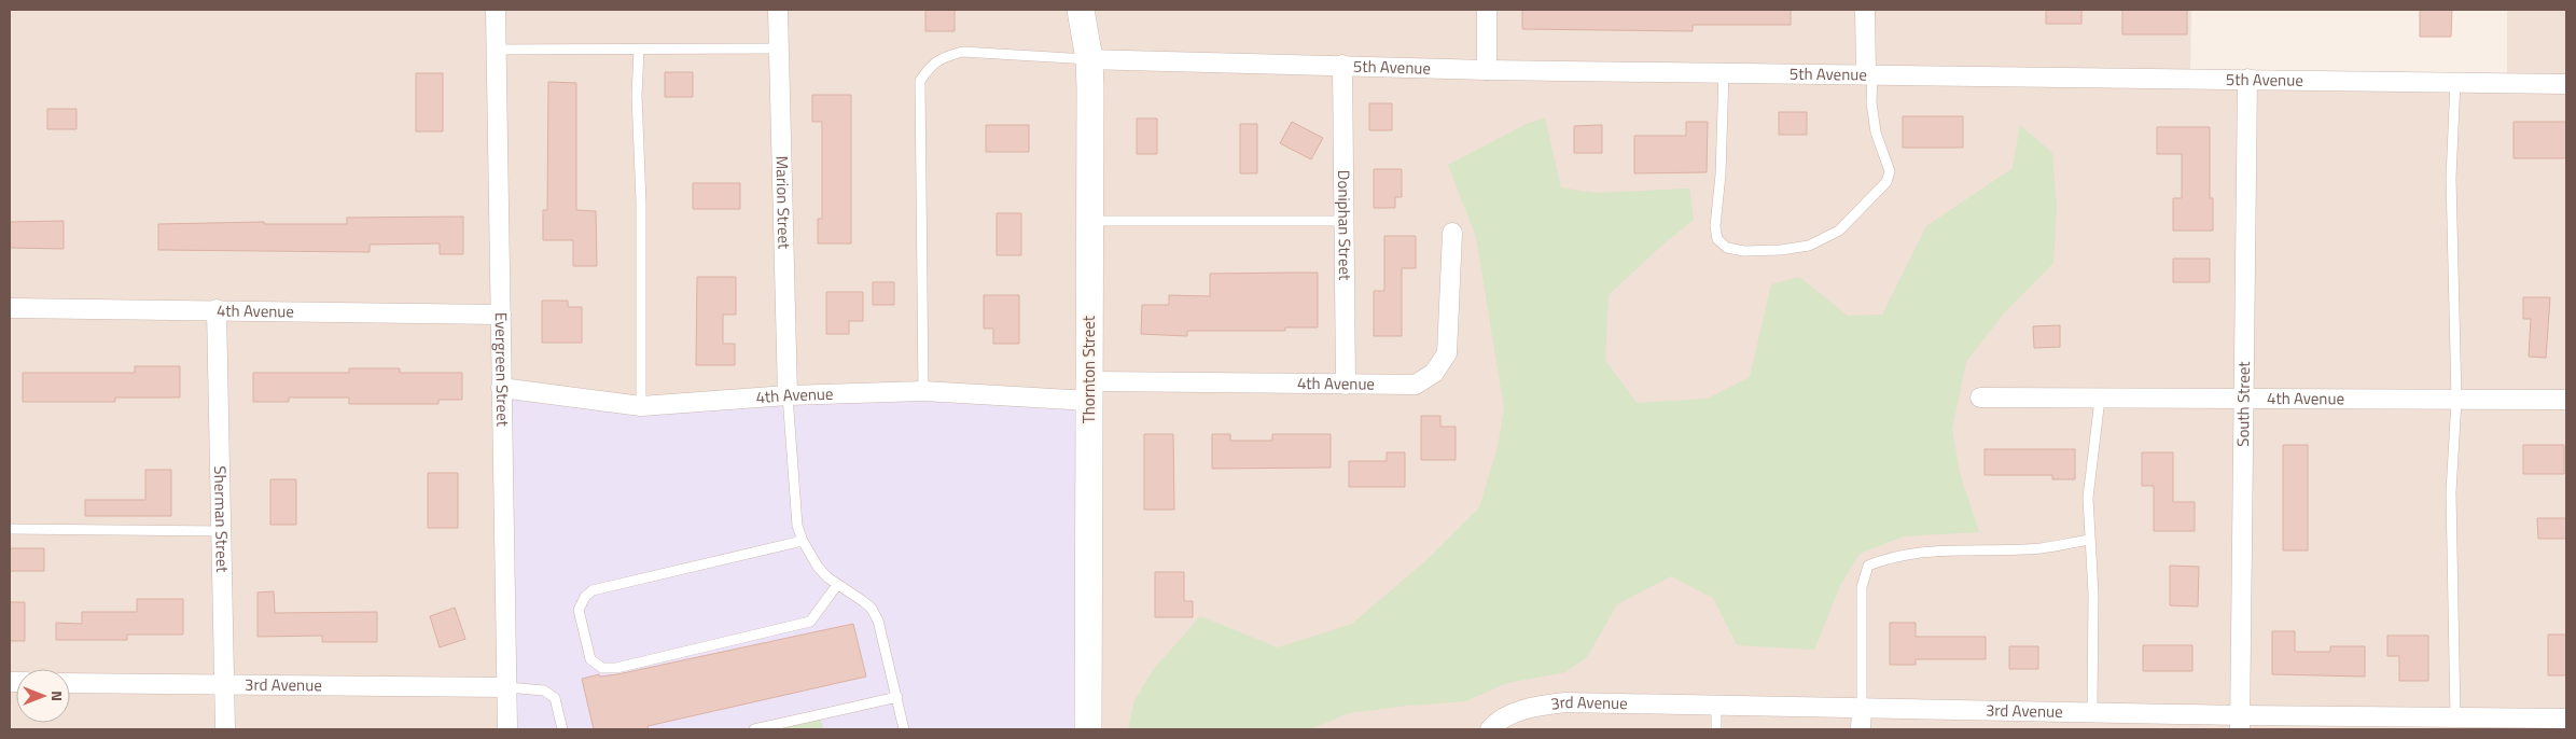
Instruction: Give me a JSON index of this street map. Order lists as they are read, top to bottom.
{
  "streets": {
    "street": [
      "5th Avenue",
      "Marion Street",
      "Doniphan Street",
      "4th Avenue",
      "Evergreen Street",
      "Thornton Street",
      "South Street",
      "Sherman Street",
      "3rd Avenue"
    ]
  },
  "crossings": [
    ["5th Avenue", "Doniphan Street"],
    ["5th Avenue", "Thornton Street"],
    ["5th Avenue", "South Street"],
    ["Marion Street", "4th Avenue"],
    ["Doniphan Street", "4th Avenue"],
    ["4th Avenue", "Evergreen Street"],
    ["4th Avenue", "Thornton Street"],
    ["4th Avenue", "South Street"],
    ["4th Avenue", "Sherman Street"],
    ["Evergreen Street", "3rd Avenue"],
    ["South Street", "3rd Avenue"],
    ["Sherman Street", "3rd Avenue"]
  ],
  "north": "right"
}
